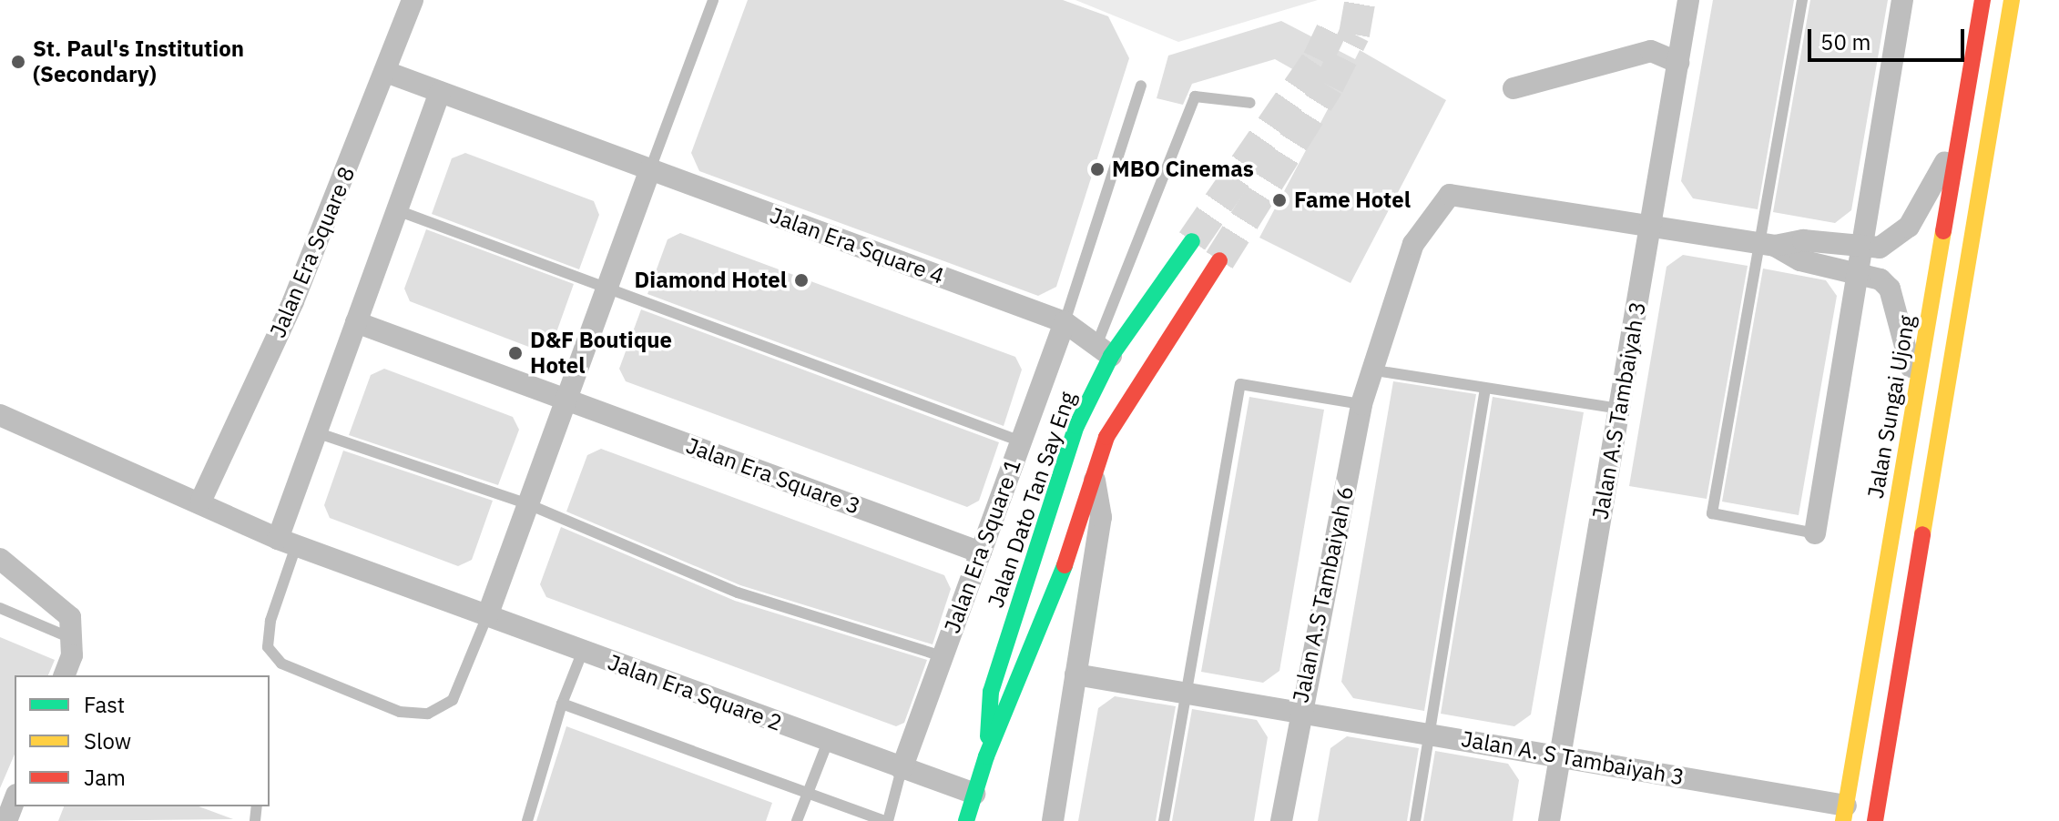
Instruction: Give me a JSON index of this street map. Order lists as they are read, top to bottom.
{
  "streets": {
    "main road": ["Jalan Sungai Ujong", "Jalan Dato Tan Say Eng"],
    "street": [
      "Jalan Era Square 4",
      "Jalan Era Square 8",
      "Jalan A.S Tambaiyah 3",
      "Jalan Era Square 3",
      "Jalan Era Square 1",
      "Jalan A.S Tambaiyah 6",
      "Jalan Era Square 2",
      "Jalan A. S Tambaiyah 3"
    ]
  },
  "crossings": [
    ["Jalan Era Square 4", "Jalan Era Square 8"],
    ["Jalan Era Square 4", "Jalan Dato Tan Say Eng"],
    ["Jalan Era Square 4", "Jalan Era Square 1"],
    ["Jalan Era Square 8", "Jalan Era Square 2"],
    ["Jalan Sungai Ujong", "Jalan A. S Tambaiyah 3"],
    ["Jalan A.S Tambaiyah 3", "Jalan A.S Tambaiyah 6"],
    ["Jalan A.S Tambaiyah 3", "Jalan A. S Tambaiyah 3"],
    ["Jalan Era Square 3", "Jalan Era Square 1"],
    ["Jalan Dato Tan Say Eng", "Jalan Era Square 2"],
    ["Jalan Era Square 1", "Jalan Era Square 2"],
    ["Jalan A.S Tambaiyah 6", "Jalan A. S Tambaiyah 3"]
  ],
  "places": [
    "St. Paul's Institution (Secondary)",
    "MBO Cinemas",
    "Fame Hotel",
    "Diamond Hotel",
    "D&F Boutique Hotel"
  ],
  "legend": ["Fast", "Slow", "Jam"],
  "scale_bar": "50 m"
}
